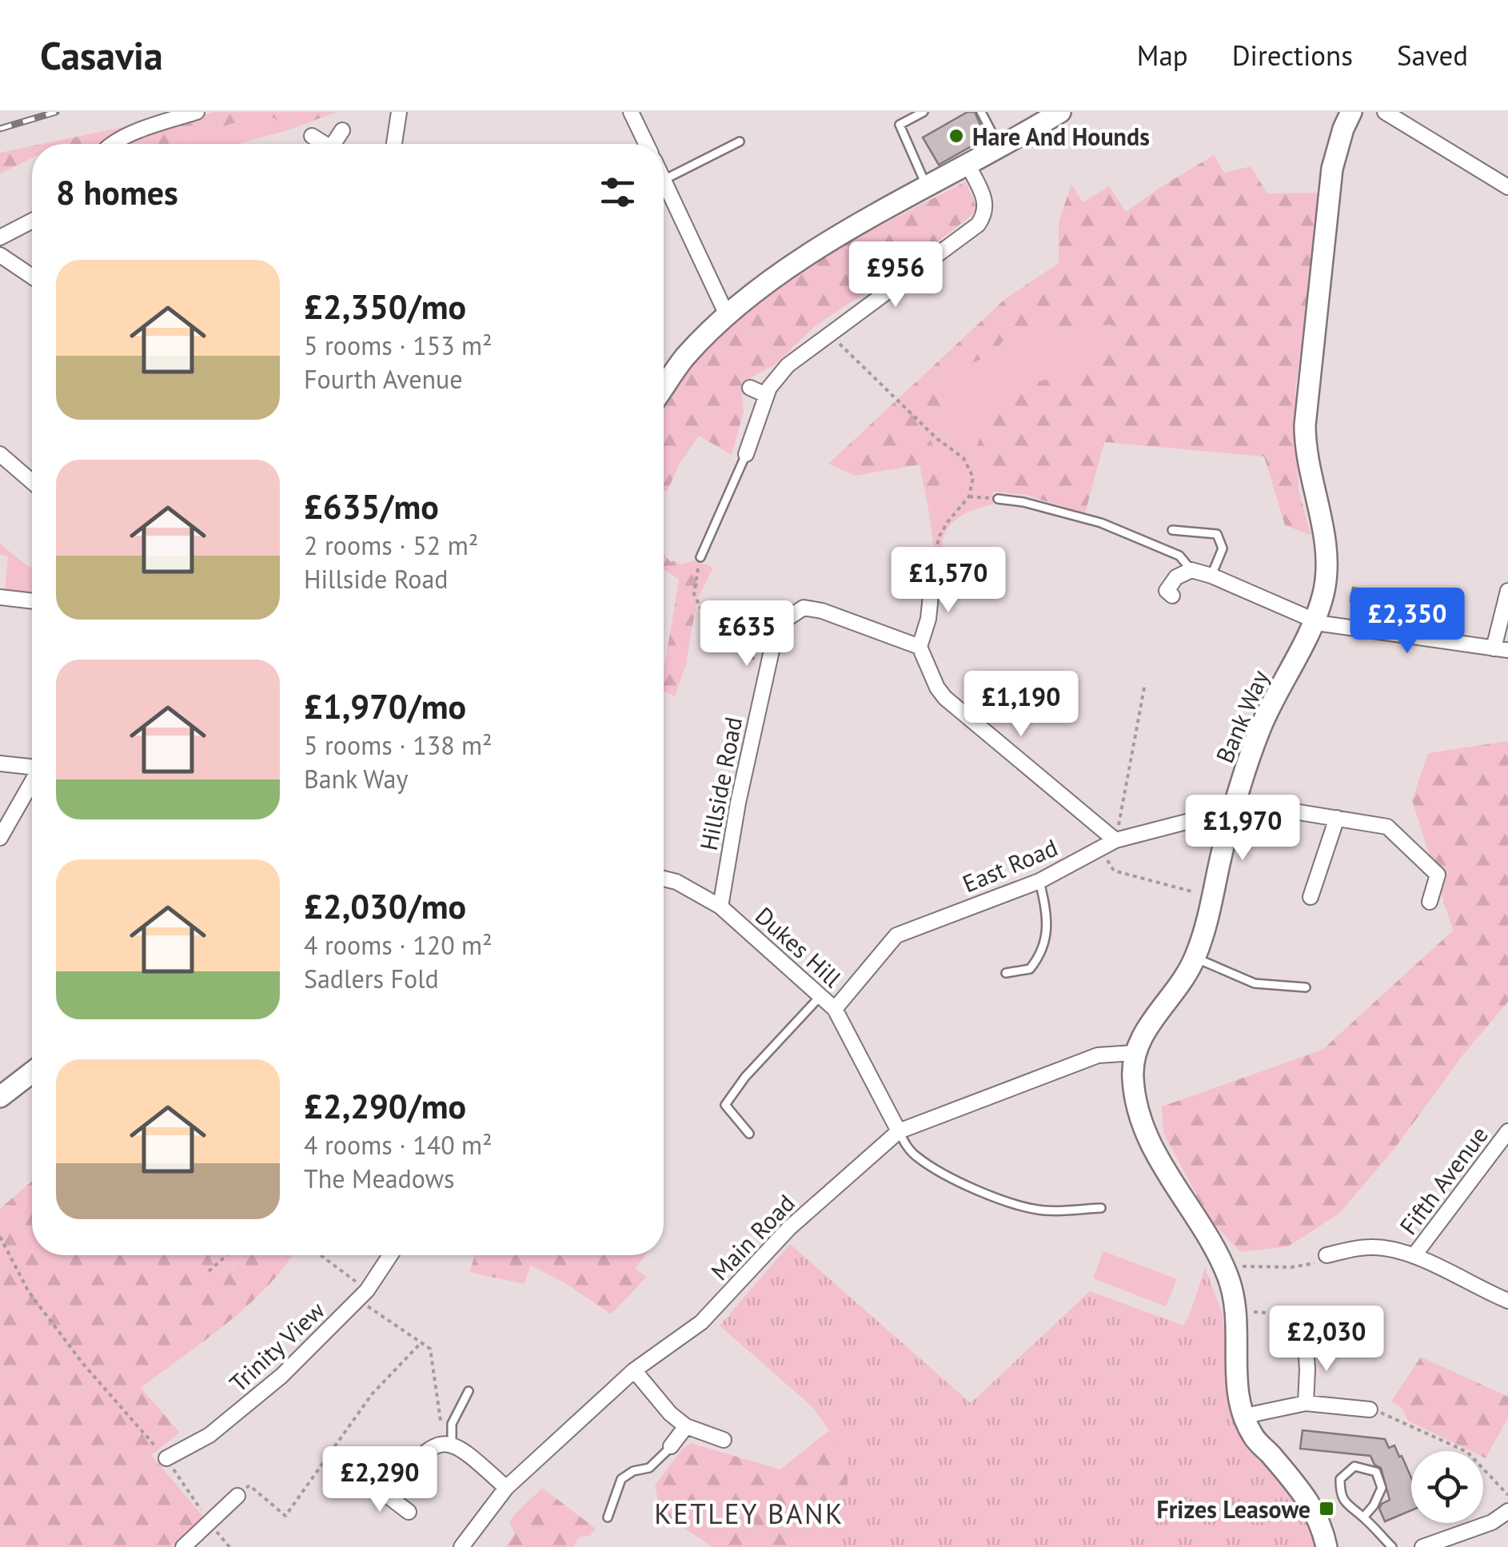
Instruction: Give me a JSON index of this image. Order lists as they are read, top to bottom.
{
  "streets": {
    "street": [
      "Bank Way",
      "Hillside Road",
      "East Road",
      "Dukes Hill",
      "Fifth Avenue",
      "Main Road",
      "Trinity View"
    ]
  },
  "crossings": [
    ["Bank Way", "East Road"],
    ["Bank Way", "Main Road"],
    ["Hillside Road", "Dukes Hill"],
    ["East Road", "Dukes Hill"],
    ["Dukes Hill", "Main Road"]
  ],
  "districts": ["KETLEY BANK"],
  "places": {
    "other": ["Hare And Hounds"],
    "transit": ["Frizes Leasowe"]
  },
  "page": {
    "header": "Casavia",
    "nav": ["Map", "Directions", "Saved"],
    "heading": "8 homes",
    "list": [
      {
        "name": "£2,350/mo",
        "note": "5 rooms · 153 m² · Fourth Avenue"
      },
      {
        "name": "£635/mo",
        "note": "2 rooms · 52 m² · Hillside Road"
      },
      {
        "name": "£1,970/mo",
        "note": "5 rooms · 138 m² · Bank Way"
      },
      {
        "name": "£2,030/mo",
        "note": "4 rooms · 120 m² · Sadlers Fold"
      },
      {
        "name": "£2,290/mo",
        "note": "4 rooms · 140 m² · The Meadows"
      }
    ],
    "price": [
      "£956",
      "£1,570",
      "£2,350",
      "£635",
      "£1,190",
      "£1,970",
      "£2,030",
      "£2,290"
    ]
  }
}
